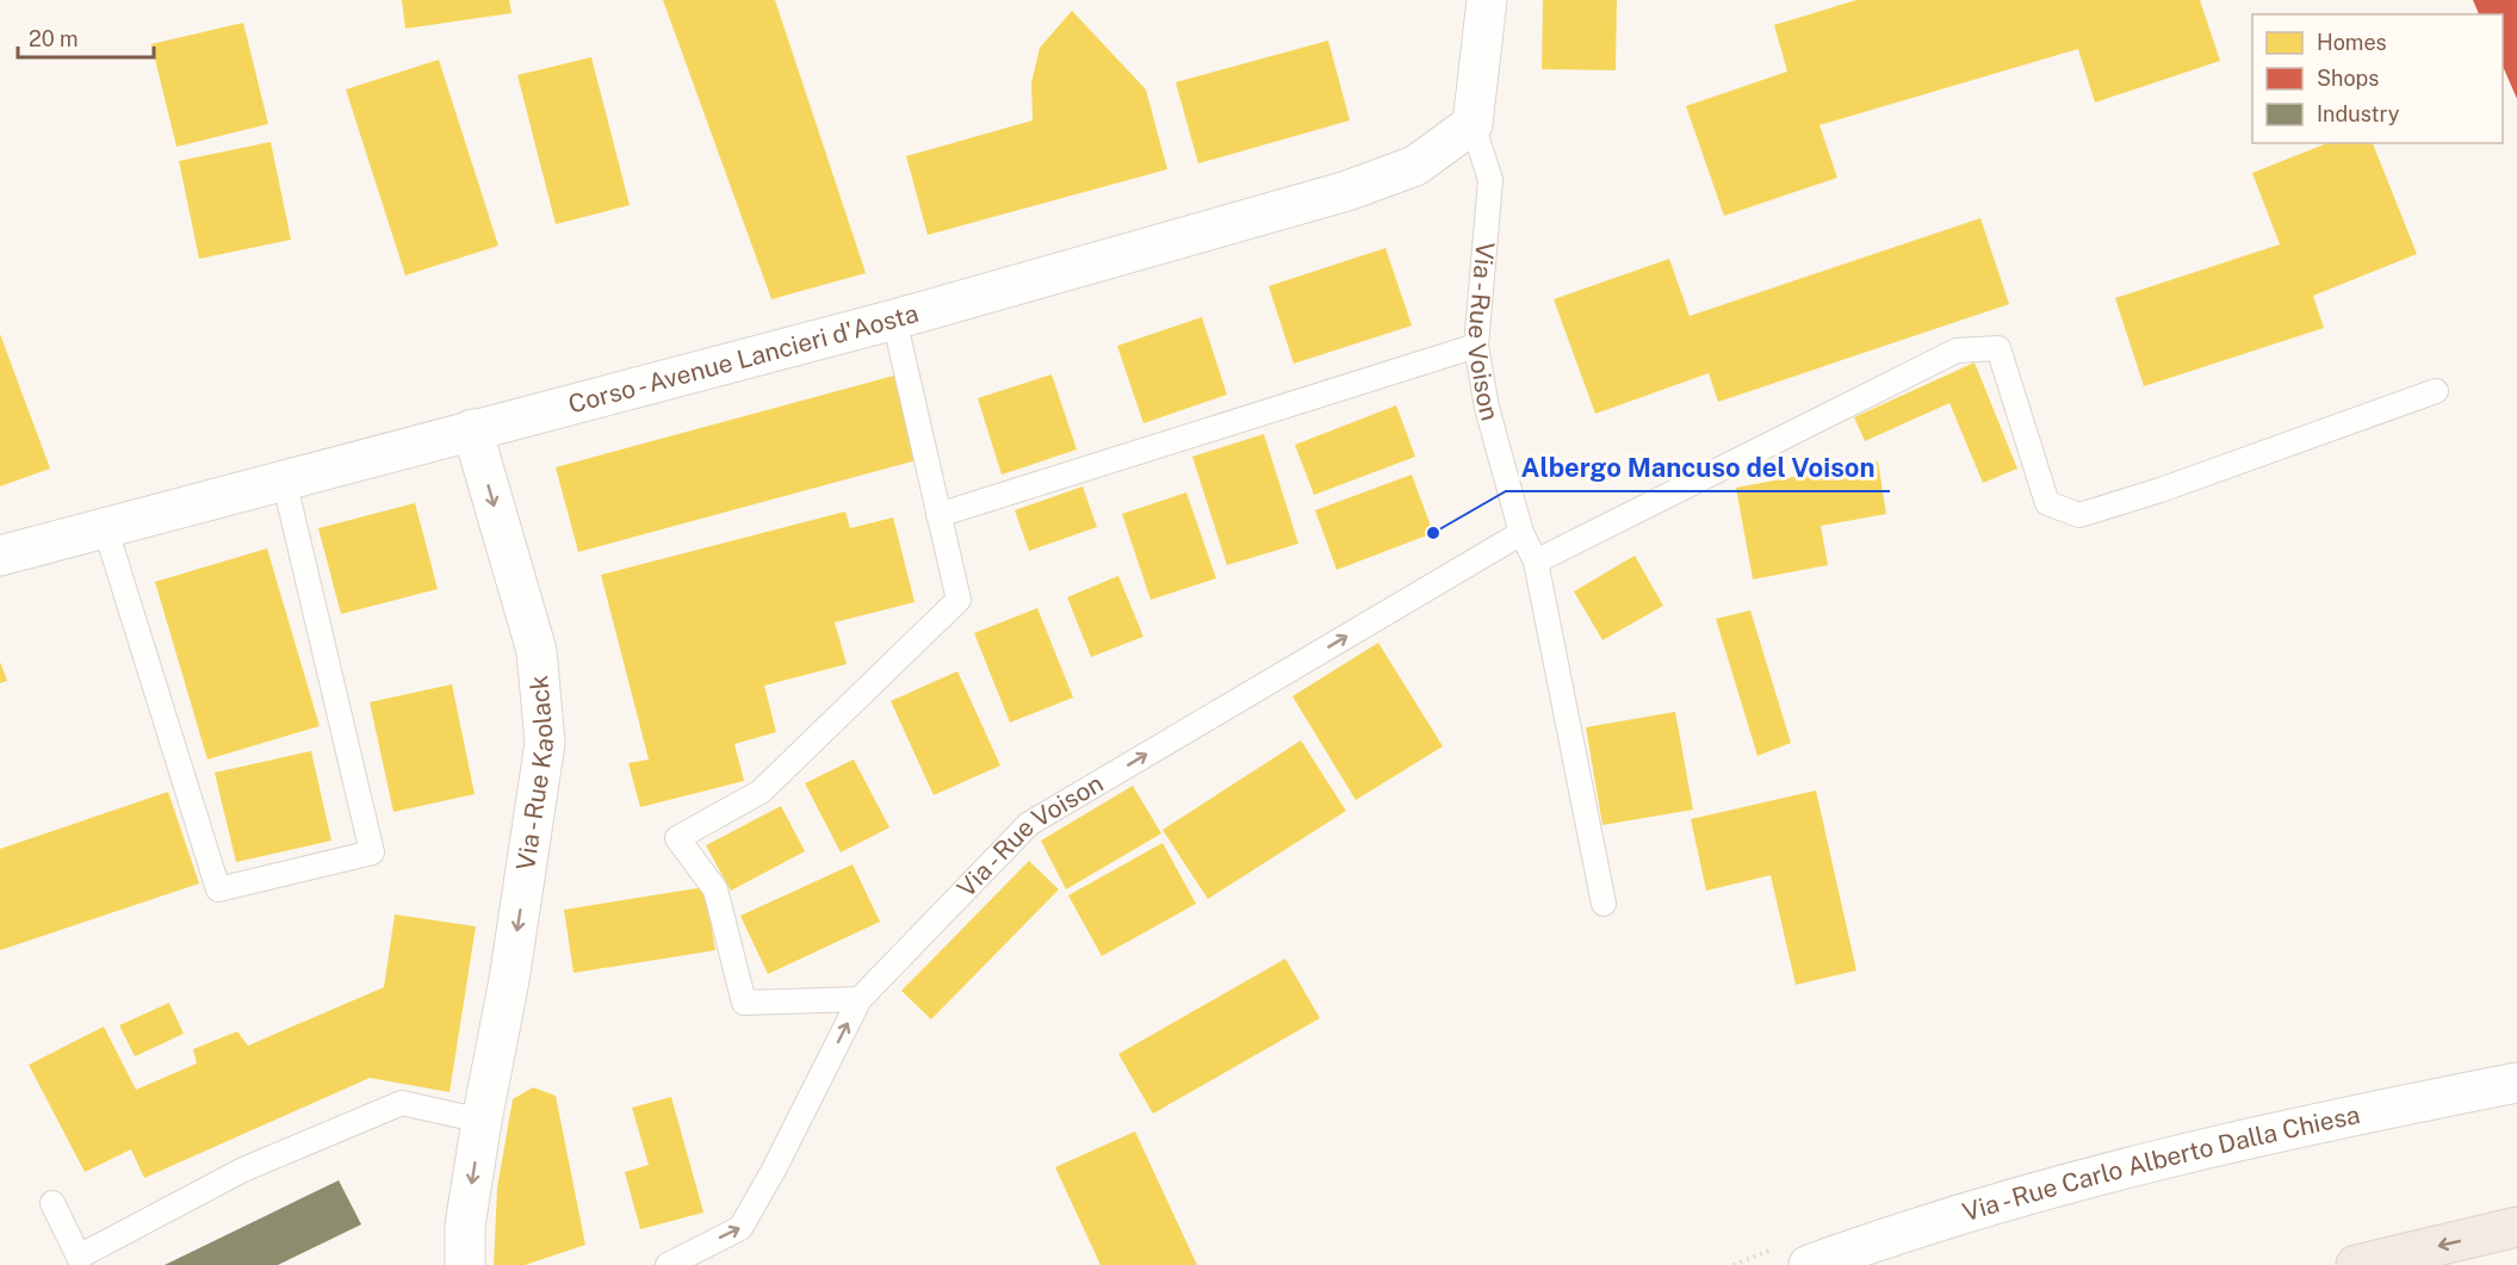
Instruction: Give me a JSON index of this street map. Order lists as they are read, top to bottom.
{
  "streets": {
    "street": [
      "Via - Rue Voison",
      "Corso - Avenue Lancieri d'Aosta",
      "Via - Rue Kaolack",
      "Via - Rue Carlo Alberto Dalla Chiesa"
    ]
  },
  "crossings": [
    ["Via - Rue Voison", "Corso - Avenue Lancieri d'Aosta"],
    ["Corso - Avenue Lancieri d'Aosta", "Via - Rue Kaolack"]
  ],
  "one_way": ["Via - Rue Voison", "Via - Rue Kaolack"],
  "places": ["Albergo Mancuso del Voison"],
  "legend": ["Homes", "Shops", "Industry"],
  "scale_bar": "20 m"
}
